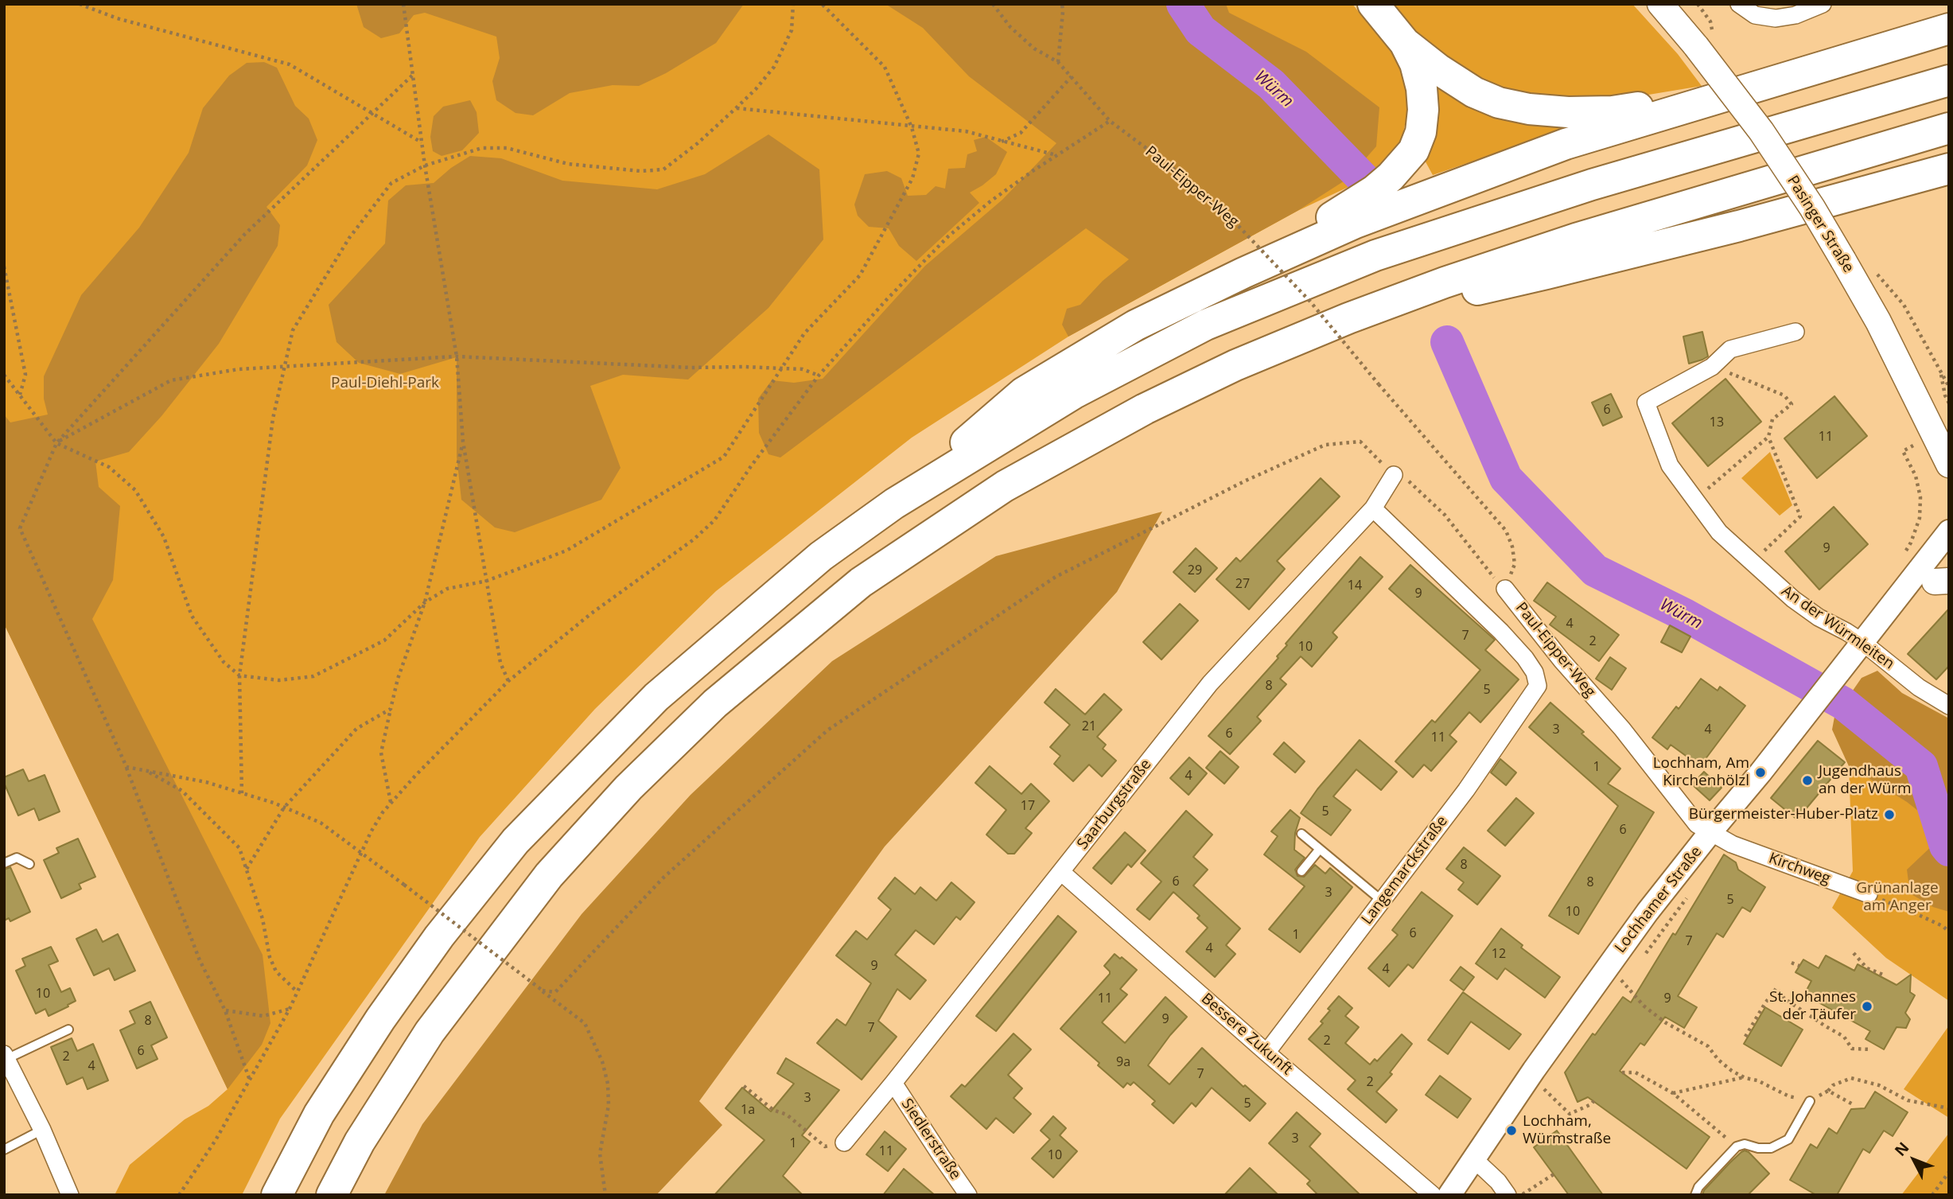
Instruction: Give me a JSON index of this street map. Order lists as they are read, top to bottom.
{
  "streets": {
    "main road": ["Pasinger Straße"],
    "street": [
      "Paul-Eipper-Weg",
      "An der Würmleiten",
      "Saarburgstraße",
      "Kirchweg",
      "Langemarckstraße",
      "Lochhamer Straße",
      "Bessere Zukunft",
      "Siedlerstraße"
    ]
  },
  "crossings": [
    ["Paul-Eipper-Weg", "Saarburgstraße"],
    ["Paul-Eipper-Weg", "Kirchweg"],
    ["Paul-Eipper-Weg", "Langemarckstraße"],
    ["Paul-Eipper-Weg", "Lochhamer Straße"],
    ["An der Würmleiten", "Lochhamer Straße"],
    ["Saarburgstraße", "Bessere Zukunft"],
    ["Saarburgstraße", "Siedlerstraße"],
    ["Kirchweg", "Lochhamer Straße"],
    ["Langemarckstraße", "Bessere Zukunft"]
  ],
  "water": ["Würm"],
  "parks": ["Paul-Diehl-Park", "Grünanlage am Anger"],
  "places": [
    "Lochham, Am Kirchenhölzl",
    "Jugendhaus an der Würm",
    "Bürgermeister-Huber-Platz",
    "St. Johannes der Täufer",
    "Lochham, Würmstraße"
  ],
  "house_numbers": [
    "6",
    "13",
    "11",
    "9",
    "29",
    "27",
    "14",
    "9",
    "4",
    "7",
    "2",
    "10",
    "8",
    "5",
    "21",
    "3",
    "4",
    "6",
    "11",
    "1",
    "4",
    "17",
    "5",
    "6",
    "8",
    "6",
    "8",
    "3",
    "5",
    "10",
    "6",
    "1",
    "7",
    "4",
    "12",
    "9",
    "4",
    "10",
    "11",
    "9",
    "9",
    "8",
    "7",
    "2",
    "6",
    "2",
    "9a",
    "4",
    "7",
    "2",
    "3",
    "5",
    "1a",
    "3",
    "1",
    "11",
    "10"
  ],
  "north": "top left"
}
